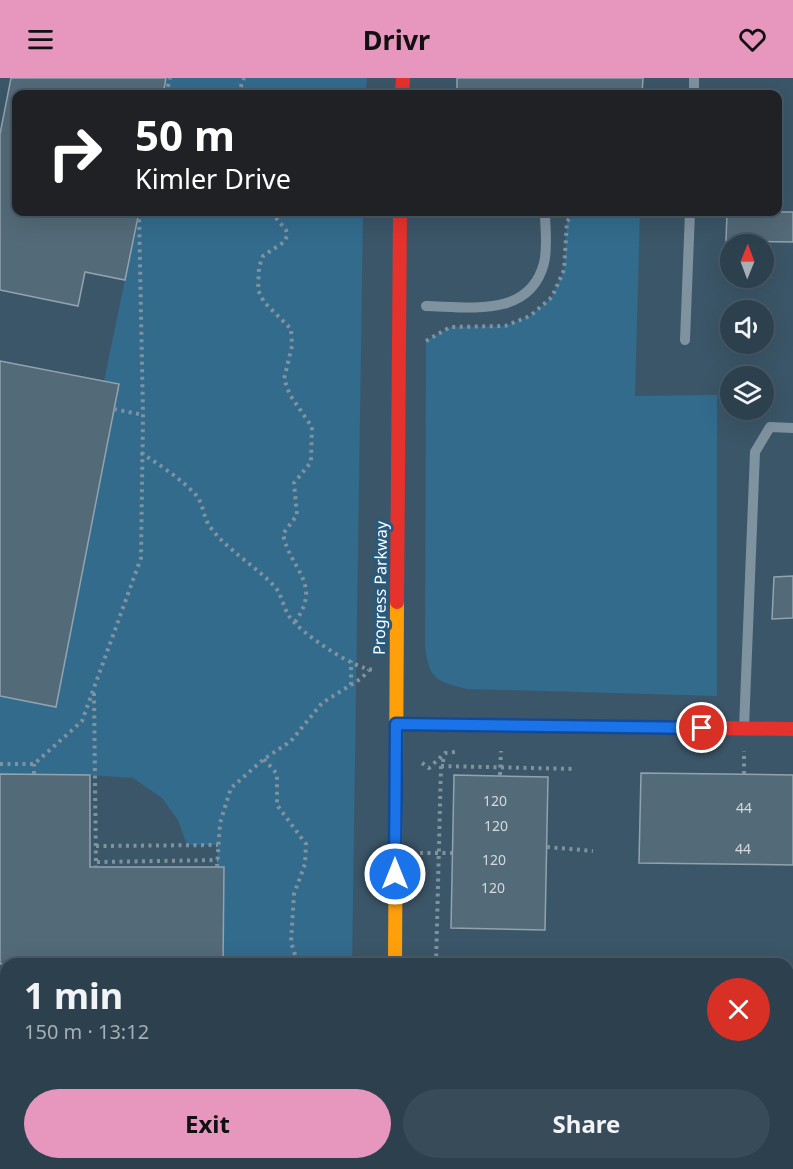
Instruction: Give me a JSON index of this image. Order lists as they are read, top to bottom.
{
  "streets": {
    "street": ["Progress Parkway"]
  },
  "house_numbers": [
    "120",
    "44",
    "120",
    "44",
    "120",
    "120"
  ],
  "north": "top",
  "page": {
    "header": "Drivr",
    "turn": ["50 m", "Kimler Drive"],
    "heading": ["1 min", "150 m · 13:12"],
    "buttons": ["Exit", "Share"]
  }
}
